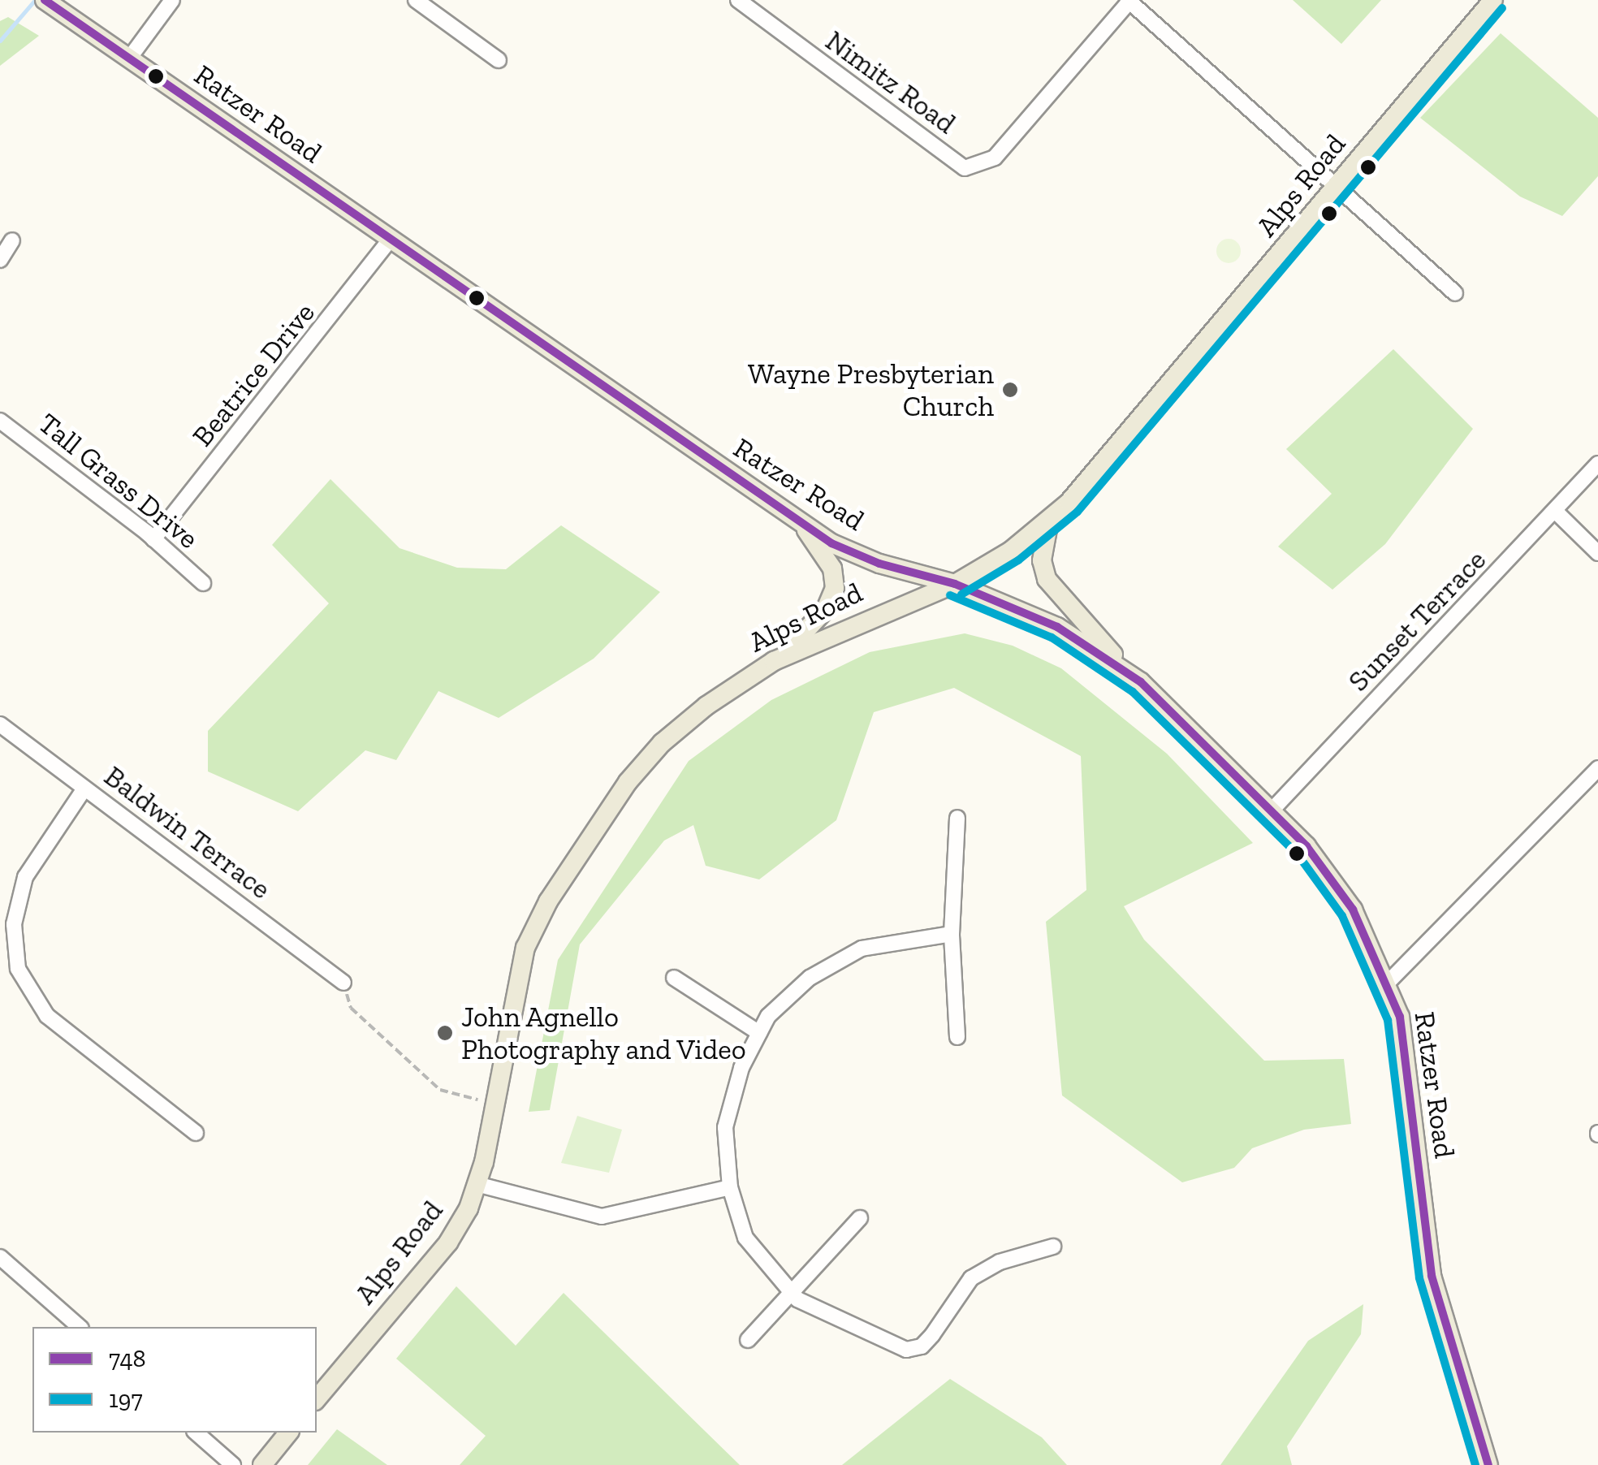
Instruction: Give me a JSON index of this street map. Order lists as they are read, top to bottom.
{
  "streets": {
    "main road": ["Ratzer Road", "Alps Road"],
    "street": [
      "Nimitz Road",
      "Beatrice Drive",
      "Tall Grass Drive",
      "Sunset Terrace",
      "Baldwin Terrace"
    ]
  },
  "crossings": [
    ["Ratzer Road", "Alps Road"],
    ["Ratzer Road", "Beatrice Drive"],
    ["Ratzer Road", "Sunset Terrace"],
    ["Beatrice Drive", "Tall Grass Drive"]
  ],
  "places": ["Wayne Presbyterian Church", "John Agnello Photography and Video"],
  "lines": ["transit line 748", "transit line 197"],
  "legend": ["748", "197"]
}
